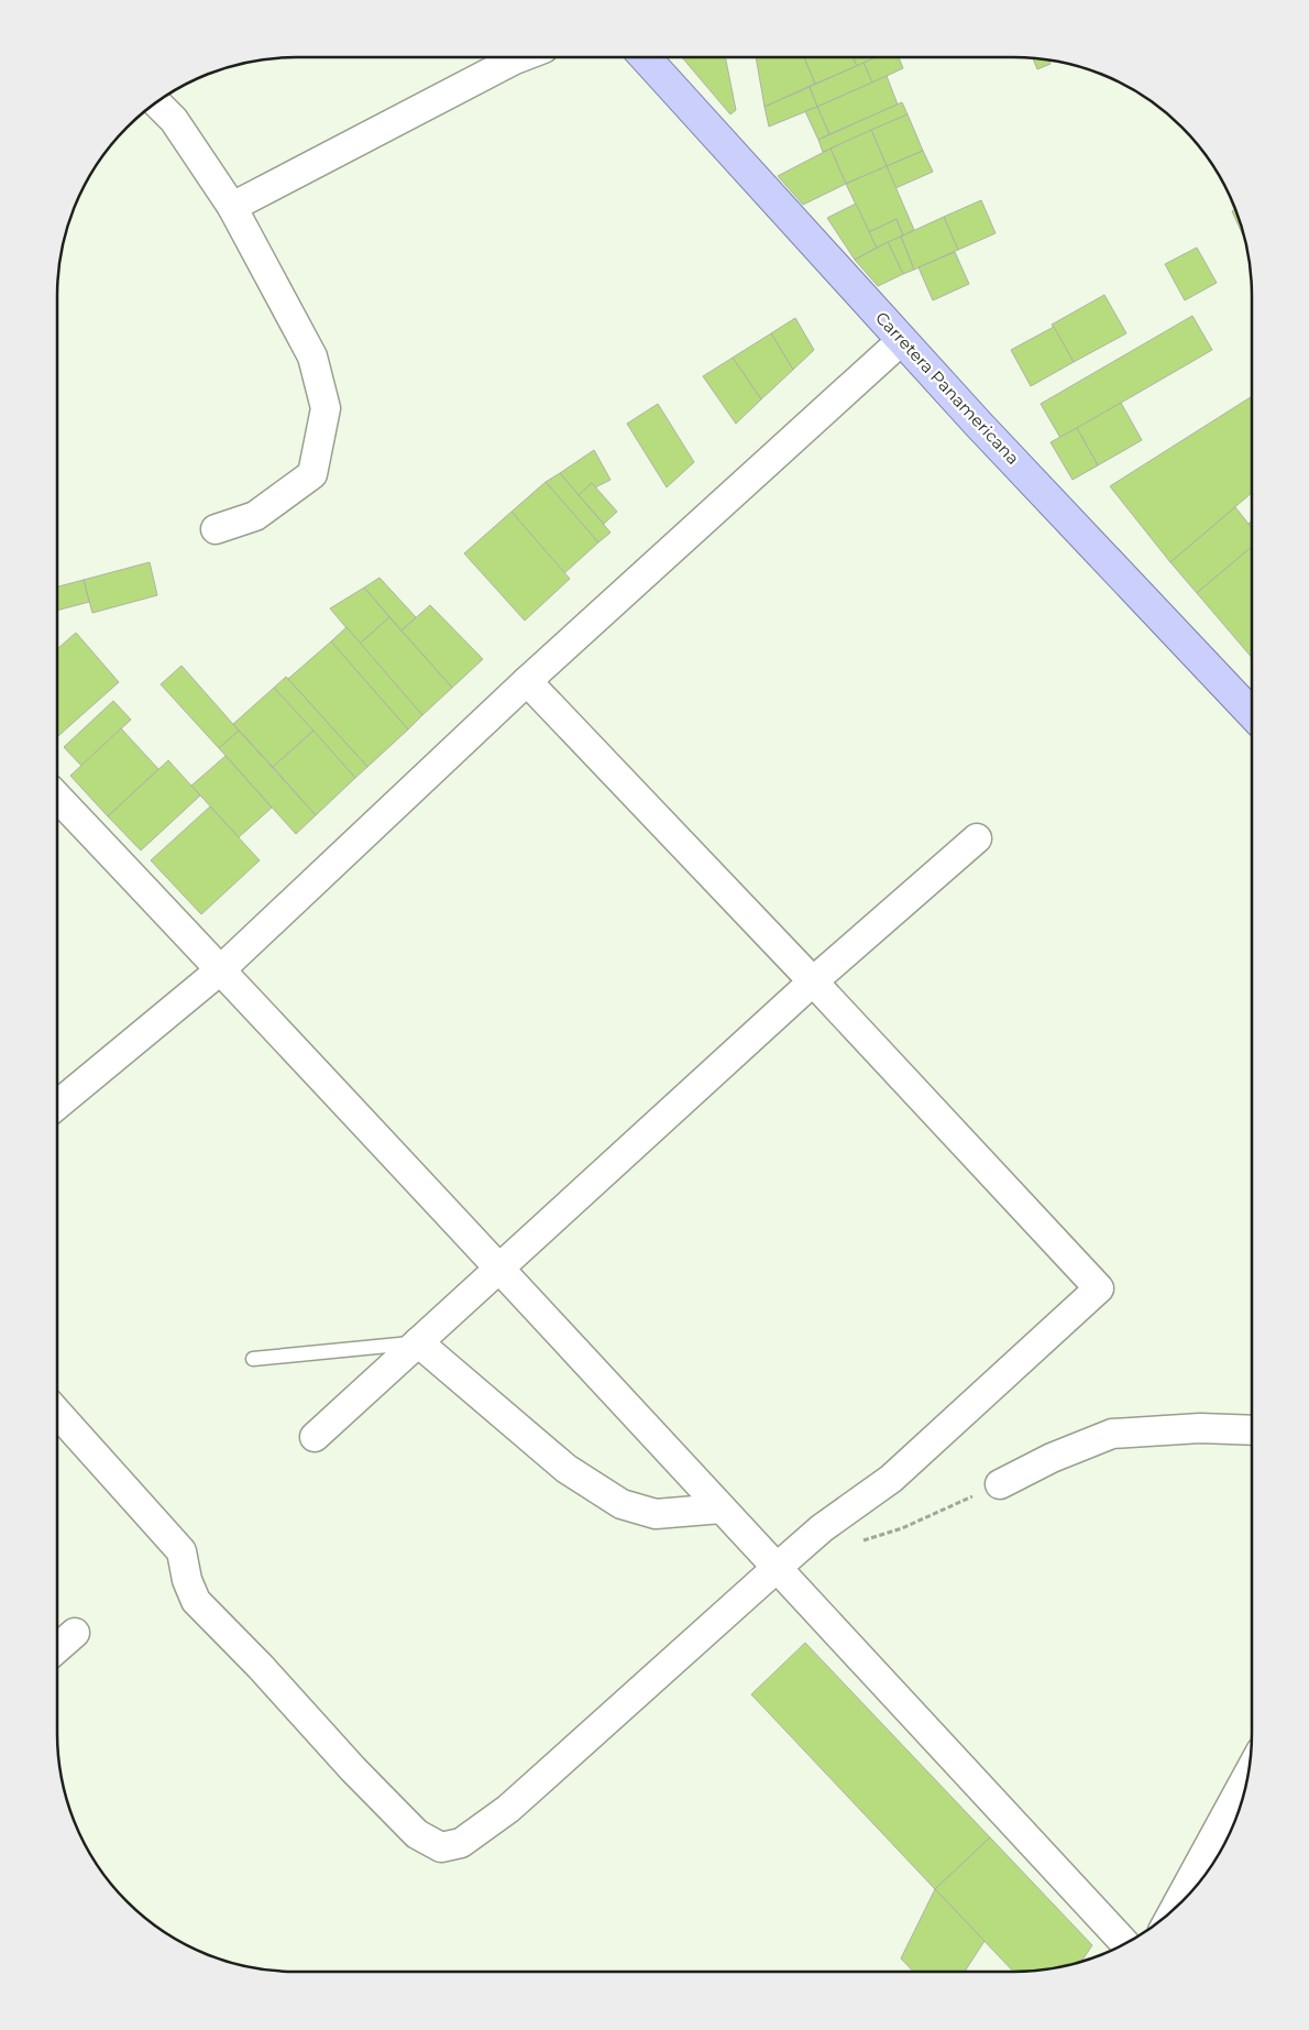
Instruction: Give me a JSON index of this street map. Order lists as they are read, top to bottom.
{
  "streets": {
    "main road": ["Carretera Panamericana"]
  }
}
